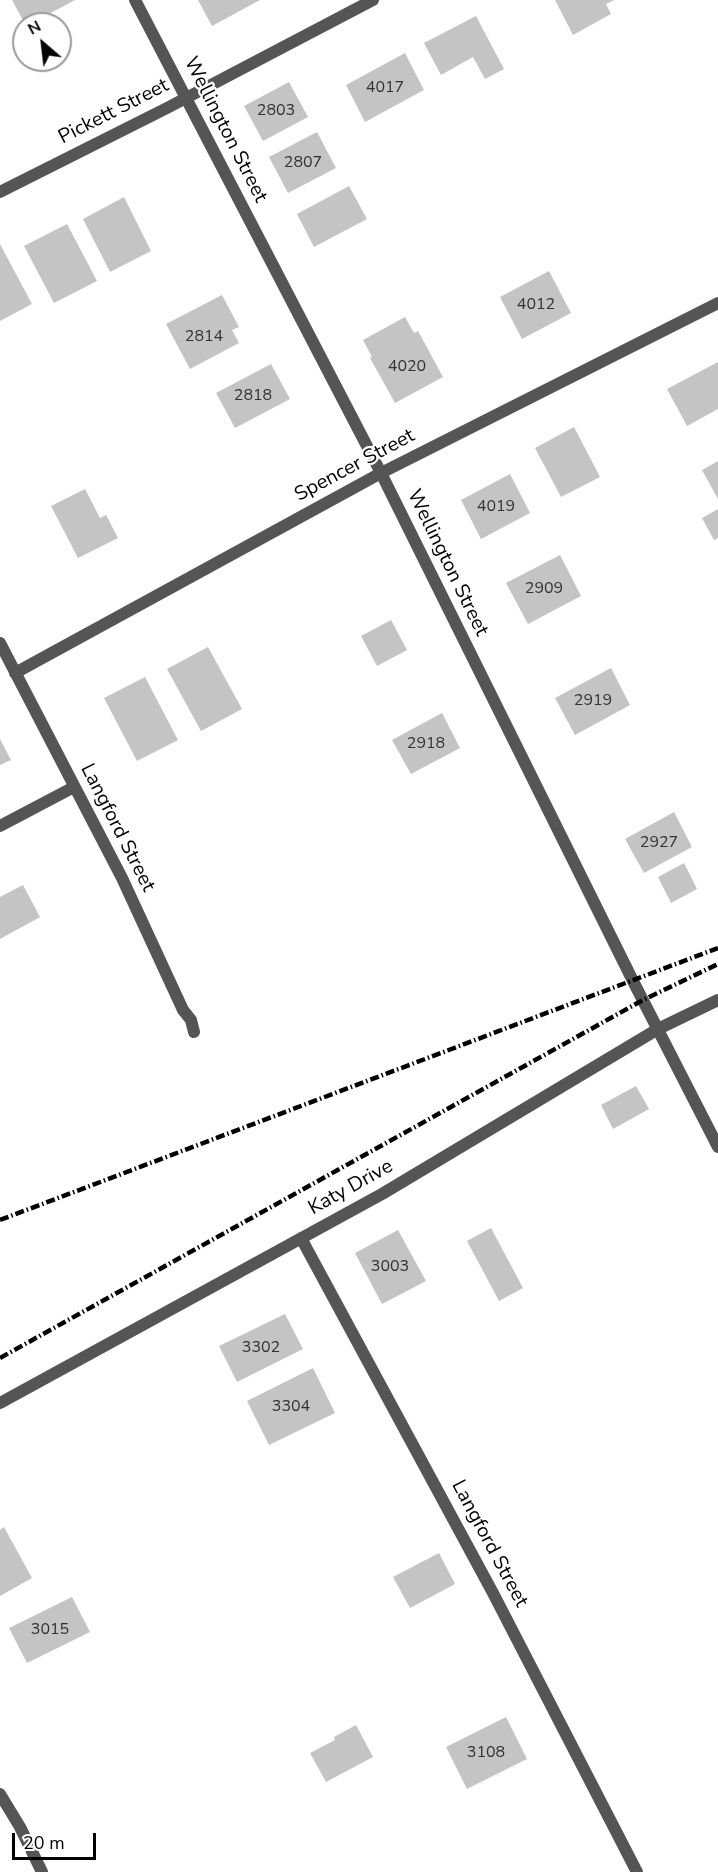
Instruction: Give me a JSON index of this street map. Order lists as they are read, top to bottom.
{
  "streets": {
    "street": [
      "Pickett Street",
      "Wellington Street",
      "Spencer Street",
      "Langford Street",
      "Katy Drive"
    ]
  },
  "crossings": [
    ["Pickett Street", "Wellington Street"],
    ["Wellington Street", "Spencer Street"],
    ["Wellington Street", "Katy Drive"],
    ["Spencer Street", "Langford Street"],
    ["Langford Street", "Katy Drive"]
  ],
  "house_numbers": [
    "4017",
    "2803",
    "2807",
    "4012",
    "2814",
    "4020",
    "2818",
    "4019",
    "2909",
    "2919",
    "2918",
    "2927",
    "3003",
    "3302",
    "3304",
    "3015",
    "3108"
  ],
  "scale_bar": "20 m",
  "north": "top left"
}
